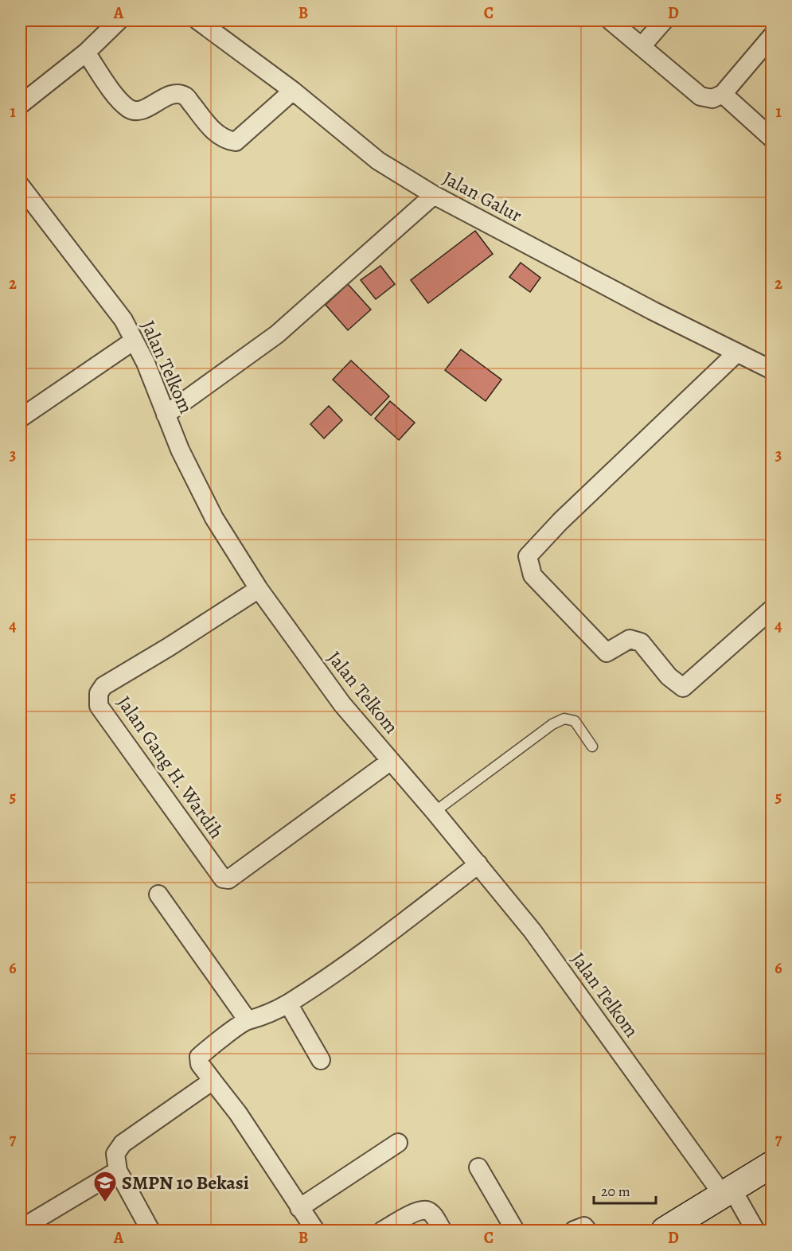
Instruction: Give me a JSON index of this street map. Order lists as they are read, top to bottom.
{
  "streets": {
    "street": ["Jalan Galur", "Jalan Telkom", "Jalan Gang H. Wardih"]
  },
  "crossings": [
    ["Jalan Telkom", "Jalan Gang H. Wardih"]
  ],
  "places": {
    "school or university": ["SMPN 10 Bekasi"]
  },
  "scale_bar": "20 m",
  "grid": {
    "columns": [
      "A",
      "B",
      "C",
      "D"
    ],
    "rows": [
      "1",
      "2",
      "3",
      "4",
      "5",
      "6",
      "7"
    ]
  }
}
